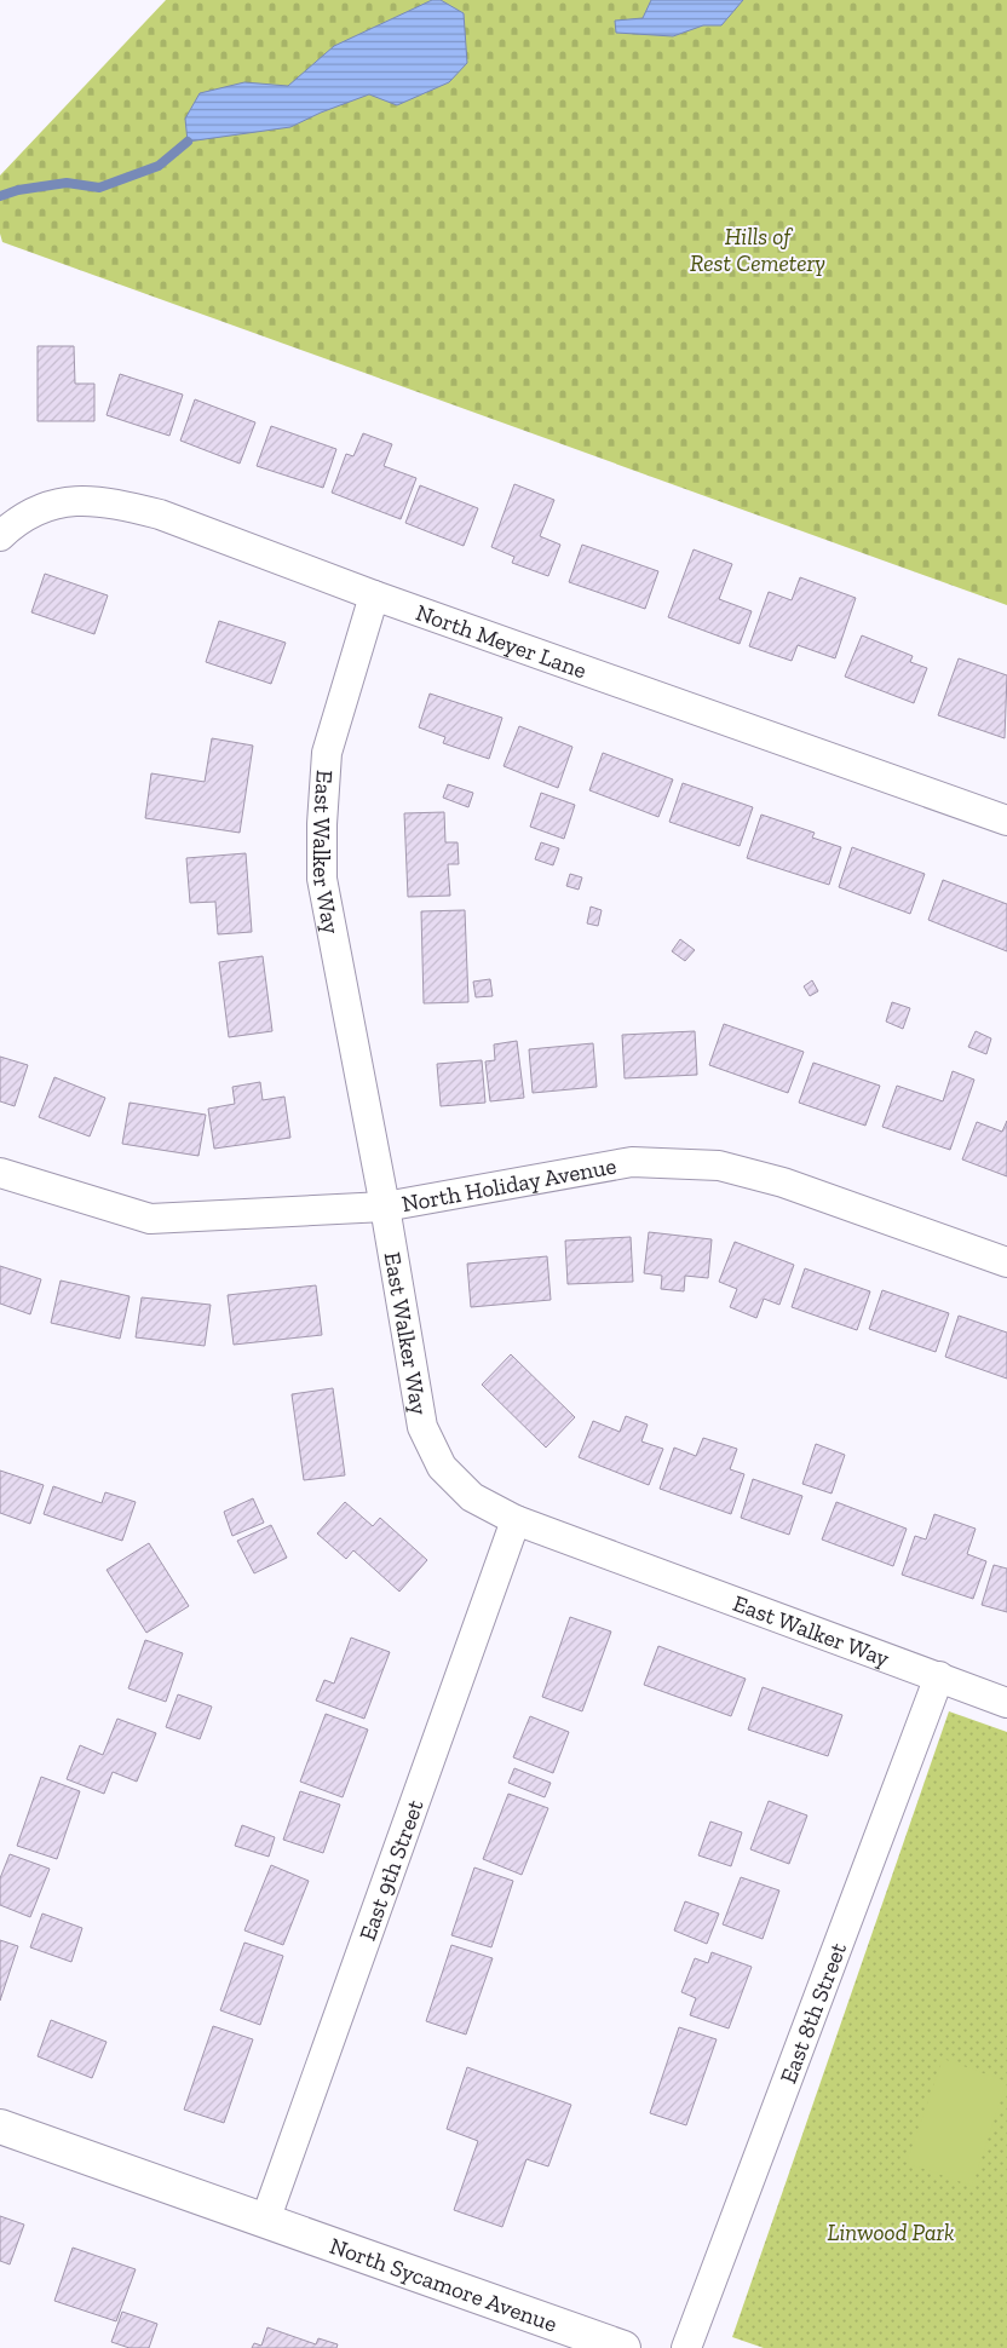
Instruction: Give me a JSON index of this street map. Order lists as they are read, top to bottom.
{
  "streets": {
    "main road": ["North Sycamore Avenue"],
    "street": [
      "North Meyer Lane",
      "East Walker Way",
      "North Holiday Avenue",
      "East 9th Street",
      "East 8th Street"
    ]
  },
  "crossings": [
    ["North Meyer Lane", "East Walker Way"],
    ["East Walker Way", "North Holiday Avenue"],
    ["East Walker Way", "East 9th Street"],
    ["East Walker Way", "East 8th Street"],
    ["East 9th Street", "North Sycamore Avenue"]
  ],
  "parks": ["Hills of Rest Cemetery", "Linwood Park"]
}
